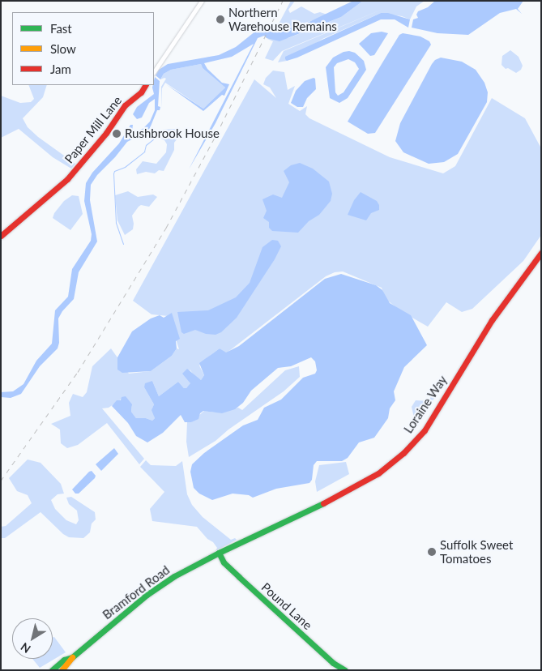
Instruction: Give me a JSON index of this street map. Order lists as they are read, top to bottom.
{
  "streets": {
    "main road": [
      "Paper Mill Lane",
      "Loraine Way",
      "Bramford Road",
      "Pound Lane"
    ]
  },
  "crossings": [
    ["Loraine Way", "Bramford Road"],
    ["Loraine Way", "Pound Lane"],
    ["Bramford Road", "Pound Lane"]
  ],
  "places": ["Northern Warehouse Remains", "Rushbrook House", "Suffolk Sweet Tomatoes"],
  "legend": ["Fast", "Slow", "Jam"],
  "north": "bottom left"
}
